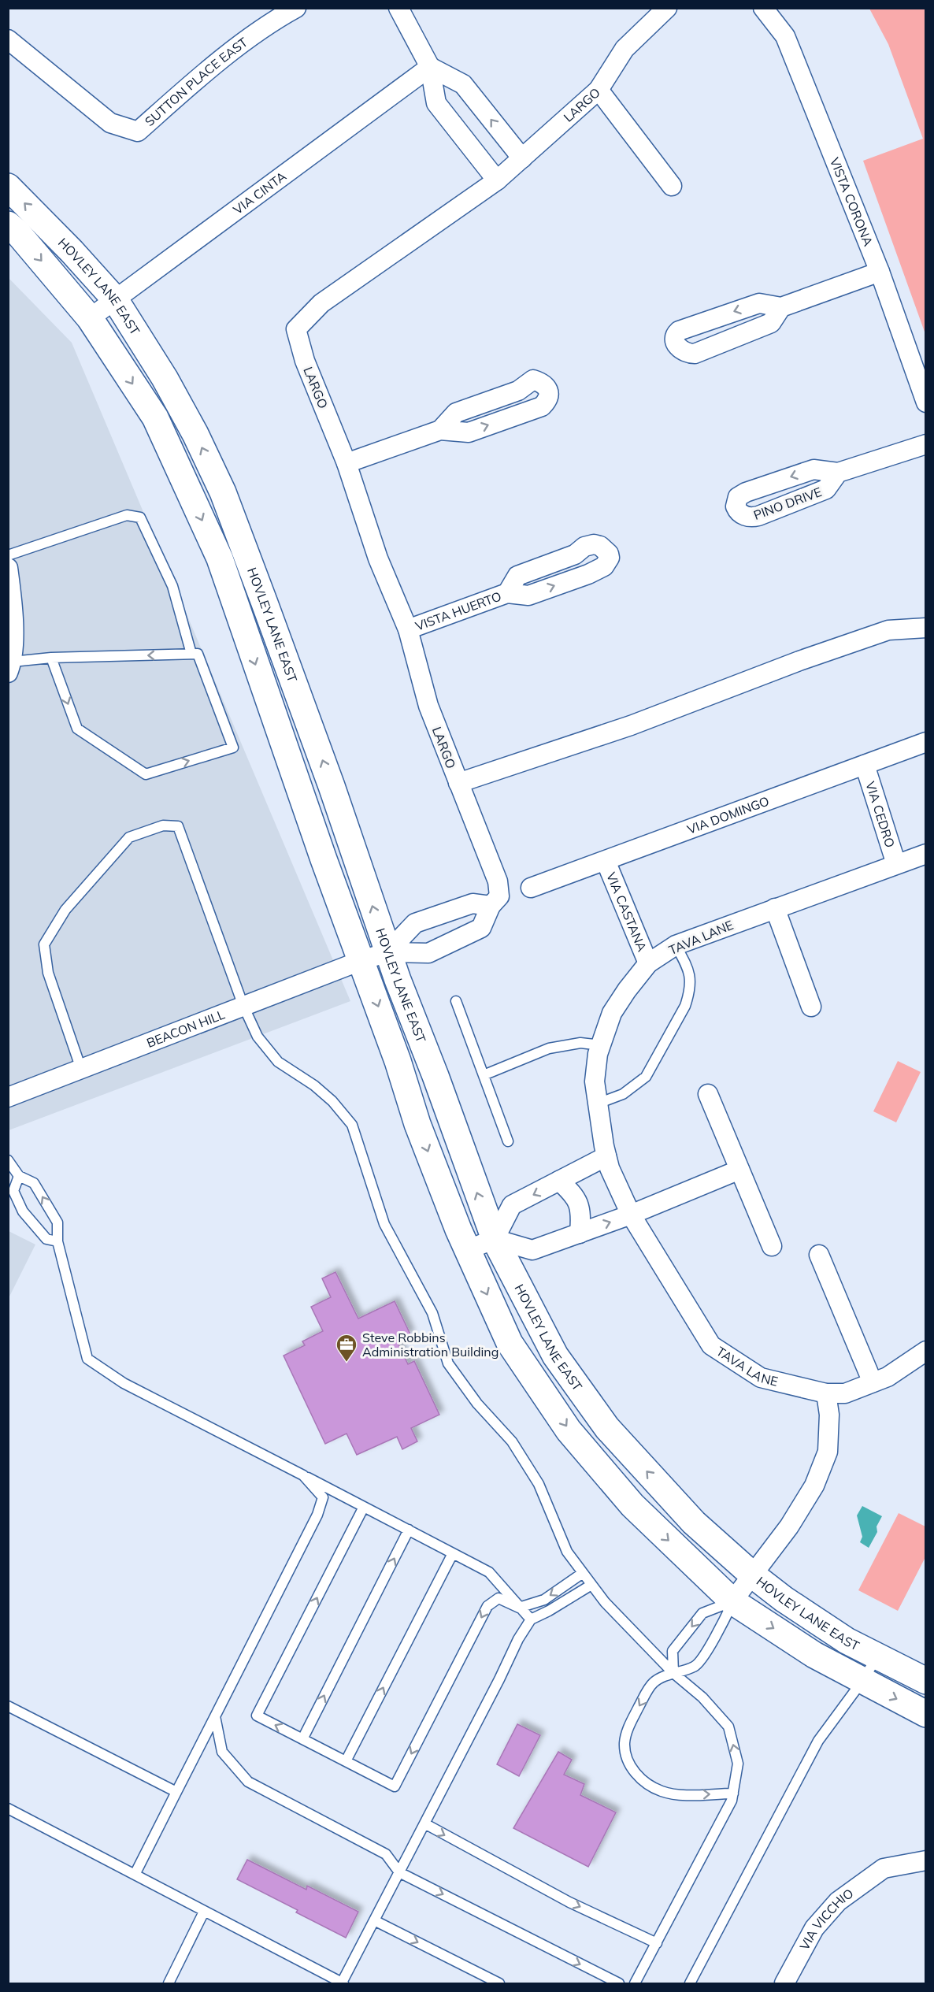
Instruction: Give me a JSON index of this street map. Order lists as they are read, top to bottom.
{
  "streets": {
    "main road": ["HOVLEY LANE EAST"],
    "street": [
      "SUTTON PLACE EAST",
      "LARGO",
      "VIA CINTA",
      "VISTA CORONA",
      "VISTA HUERTO",
      "VIA CEDRO",
      "VIA DOMINGO",
      "VIA CASTANA",
      "TAVA LANE",
      "BEACON HILL",
      "VIA VICCHIO"
    ]
  },
  "crossings": [
    ["LARGO", "HOVLEY LANE EAST"],
    ["LARGO", "VISTA HUERTO"],
    ["LARGO", "BEACON HILL"],
    ["VIA CINTA", "HOVLEY LANE EAST"],
    ["HOVLEY LANE EAST", "BEACON HILL"],
    ["VIA CEDRO", "VIA DOMINGO"],
    ["VIA CEDRO", "TAVA LANE"],
    ["VIA DOMINGO", "VIA CASTANA"],
    ["VIA CASTANA", "TAVA LANE"]
  ],
  "places": {
    "office": ["Steve Robbins Administration Building"]
  }
}
